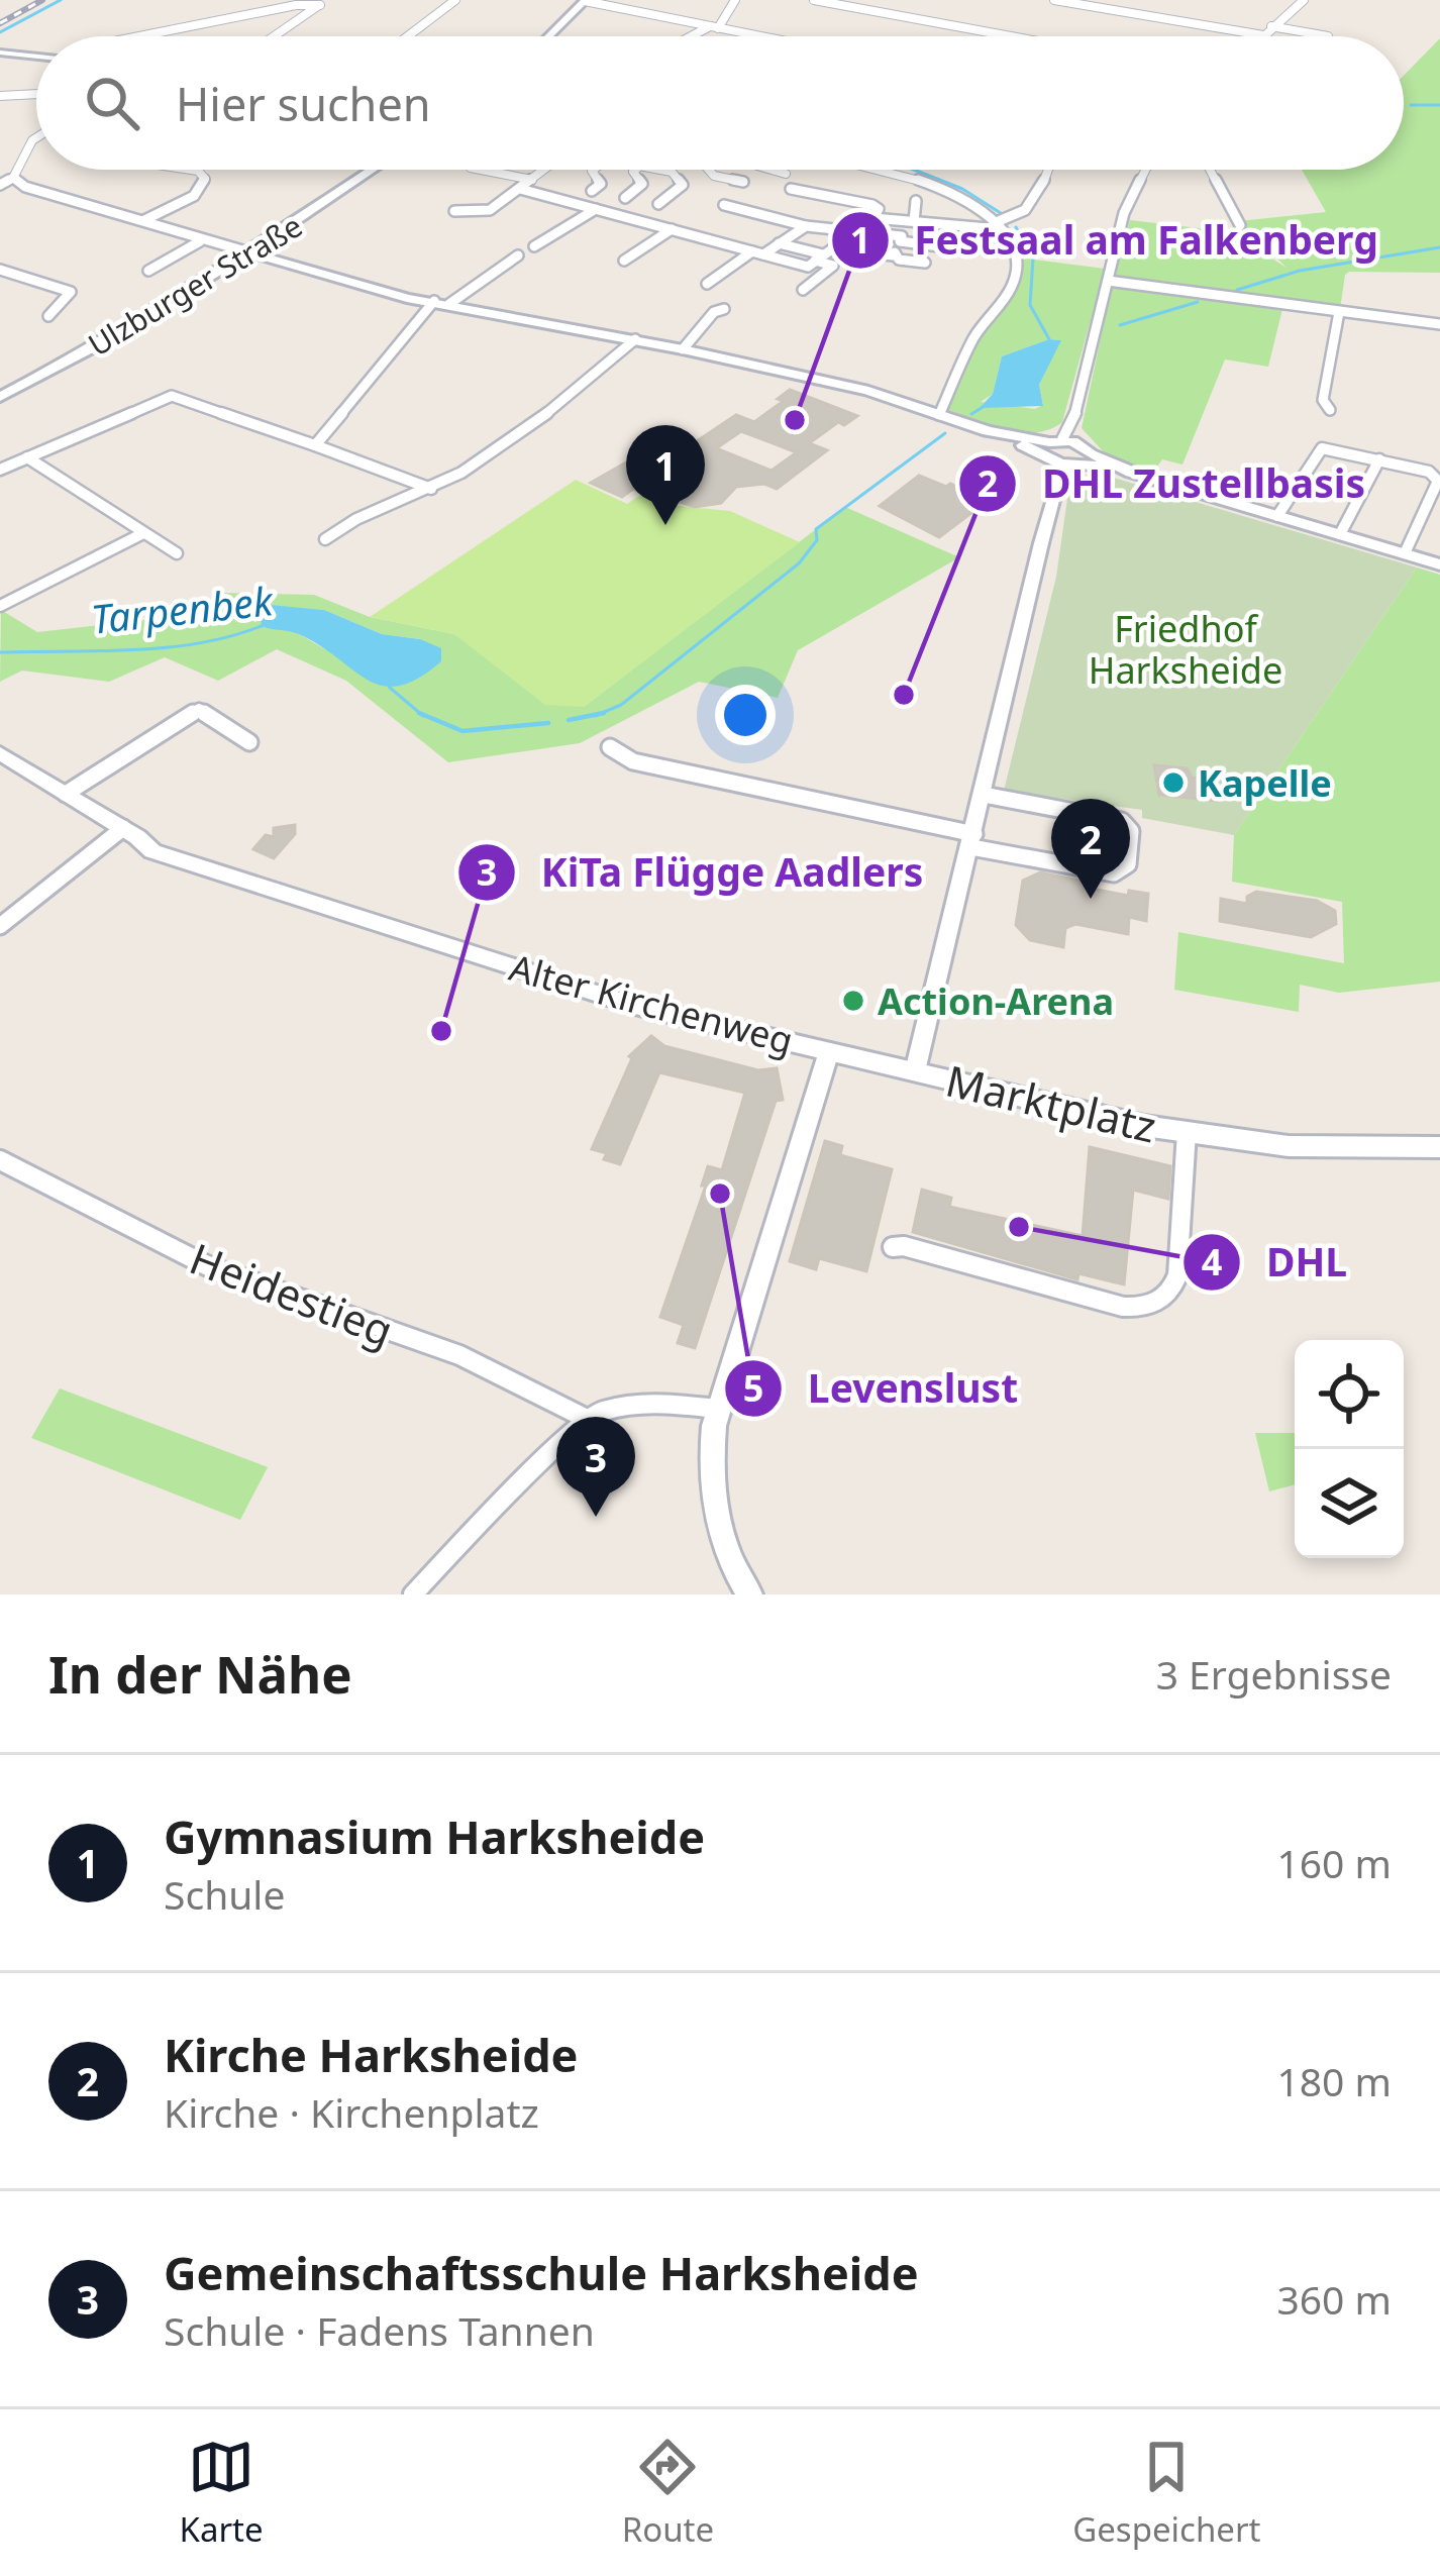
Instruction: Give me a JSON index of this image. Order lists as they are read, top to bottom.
{
  "streets": {
    "main road": ["Ulzburger Straße", "Alter Kirchenweg", "Marktplatz"],
    "street": ["Heidestieg"]
  },
  "crossings": [
    ["Alter Kirchenweg", "Marktplatz"]
  ],
  "water": ["Tarpenbek"],
  "parks": ["Friedhof Harksheide"],
  "places": [
    "Festsaal am Falkenberg",
    "DHL Zustellbasis",
    "Kapelle",
    "Action-Arena",
    "KiTa Flügge Aadlers",
    "Levenslust",
    "DHL"
  ],
  "page": {
    "search": "Hier suchen",
    "pins": ["1", "2", "3"],
    "heading": ["In der Nähe", "3 Ergebnisse"],
    "list": [
      {
        "mark": "1",
        "name": "Gymnasium Harksheide",
        "note": "Schule",
        "value": "160 m"
      },
      {
        "mark": "2",
        "name": "Kirche Harksheide",
        "note": "Kirche · Kirchenplatz",
        "value": "180 m"
      },
      {
        "mark": "3",
        "name": "Gemeinschaftsschule Harksheide",
        "note": "Schule · Fadens Tannen",
        "value": "360 m"
      }
    ],
    "nav": ["Karte", "Route", "Gespeichert"]
  }
}
